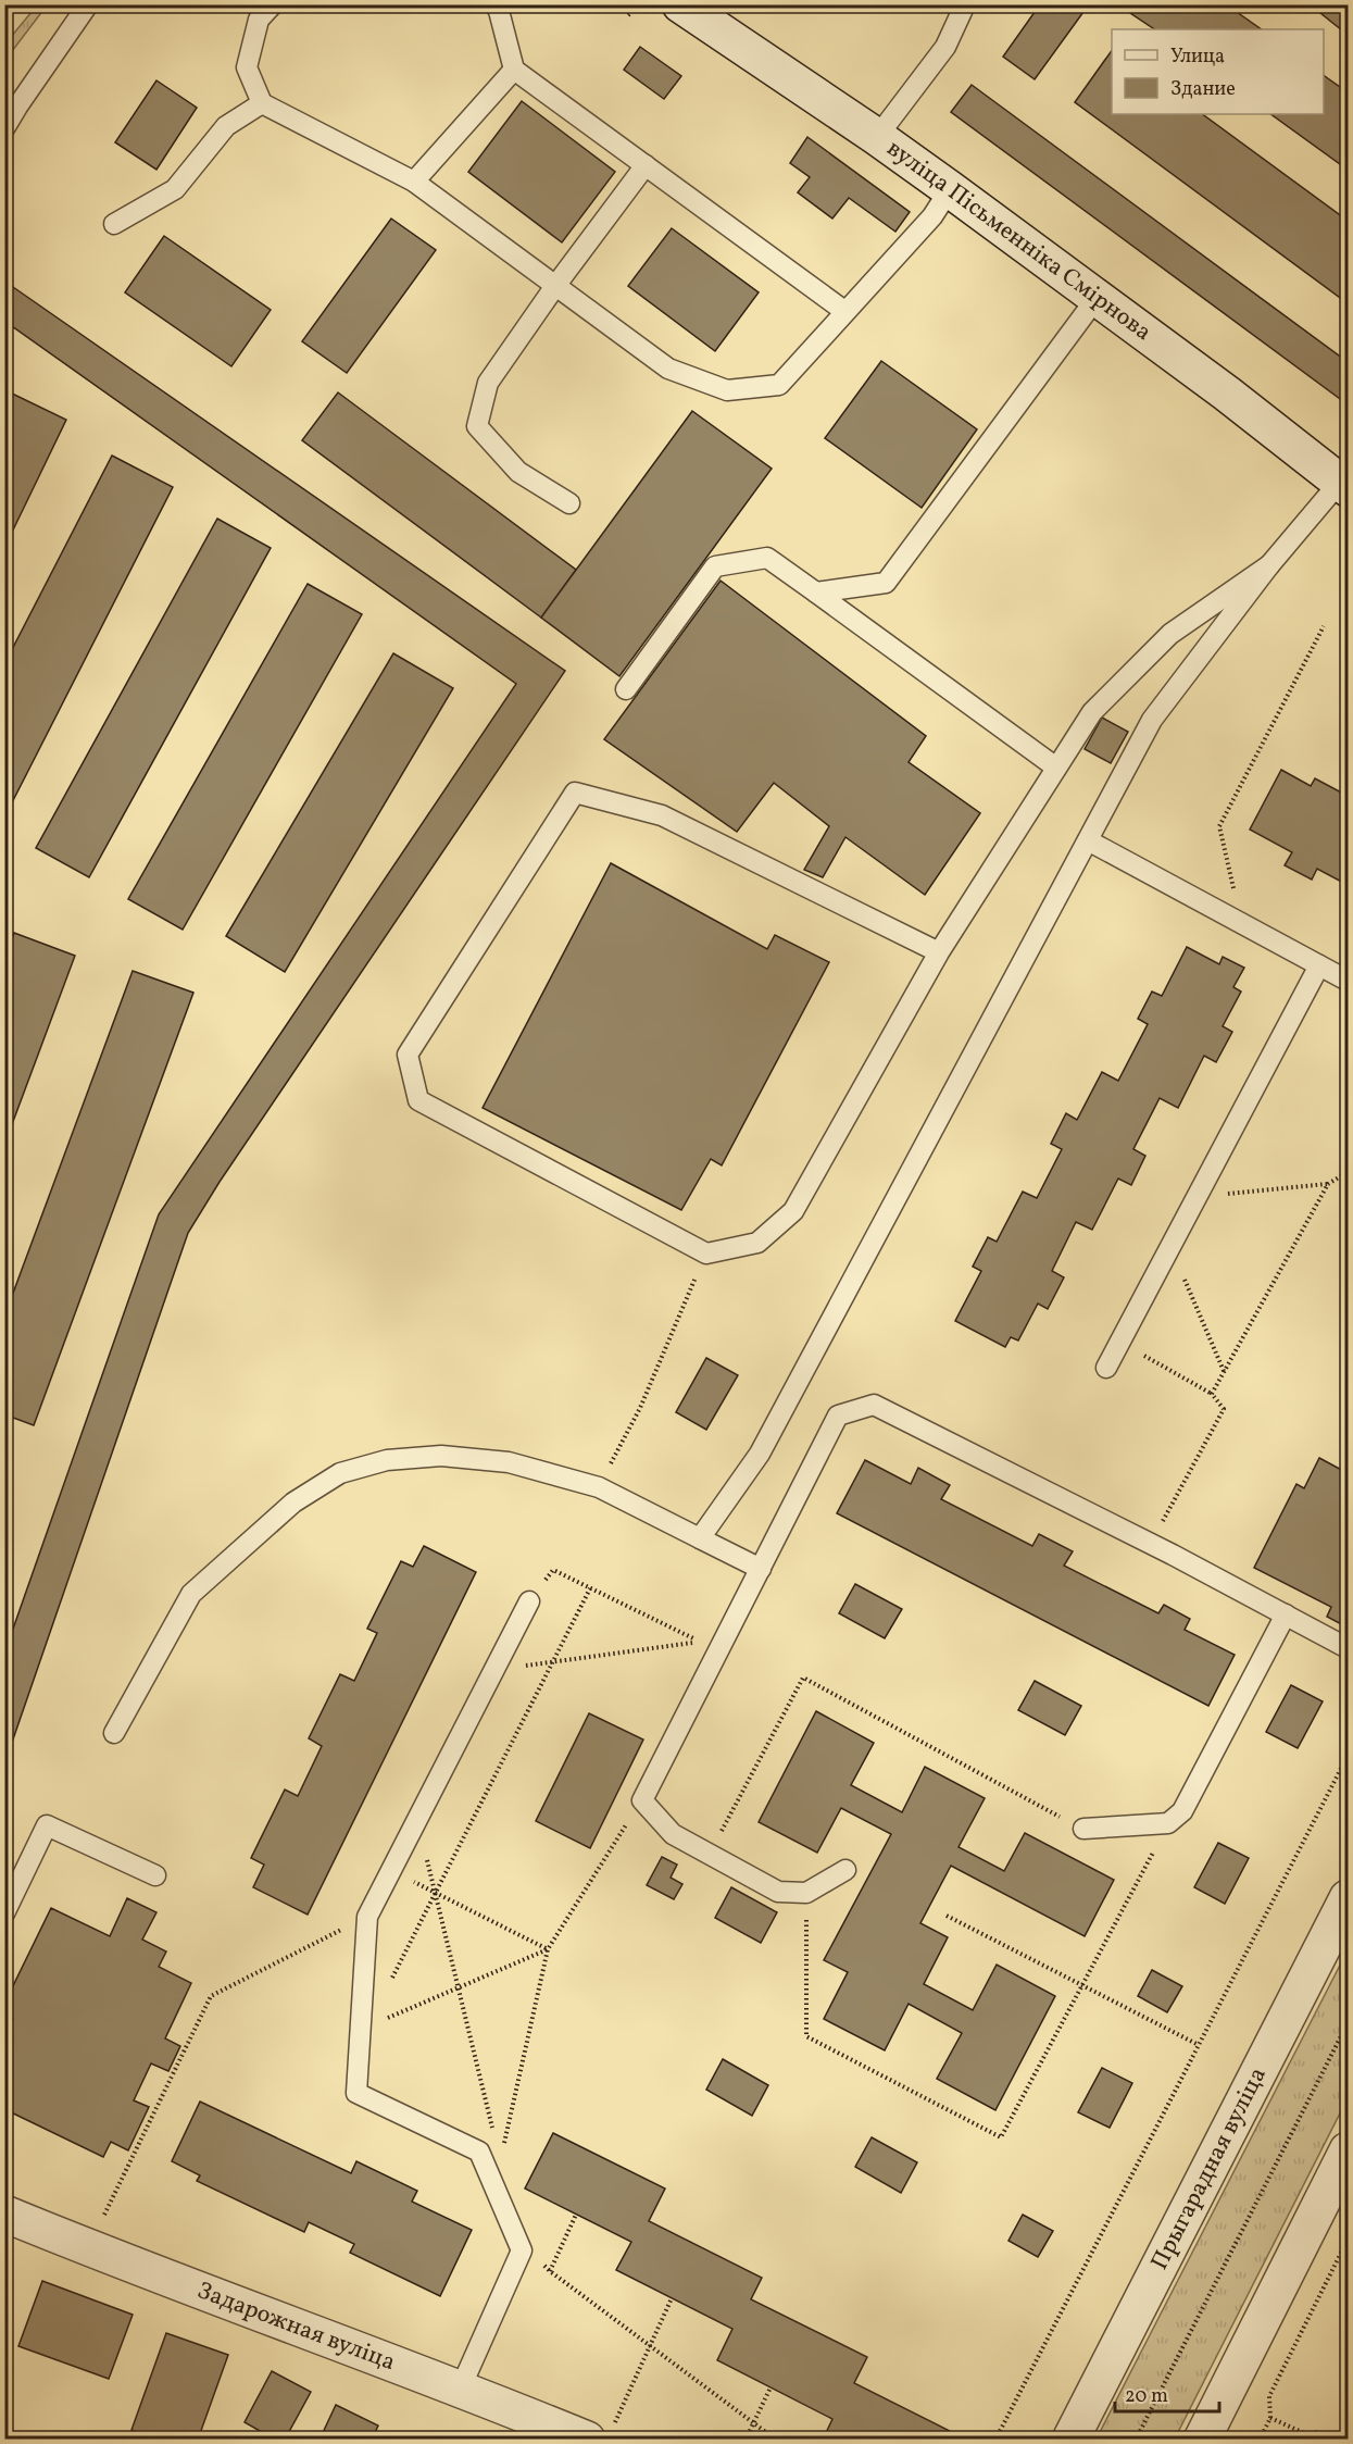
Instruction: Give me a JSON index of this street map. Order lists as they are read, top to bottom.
{
  "streets": {
    "street": ["вуліца Пісьменніка Смірнова", "Прыгарадная вуліца", "Задарожная вуліца"]
  },
  "legend": ["Улица", "Здание"],
  "scale_bar": "20 m"
}
